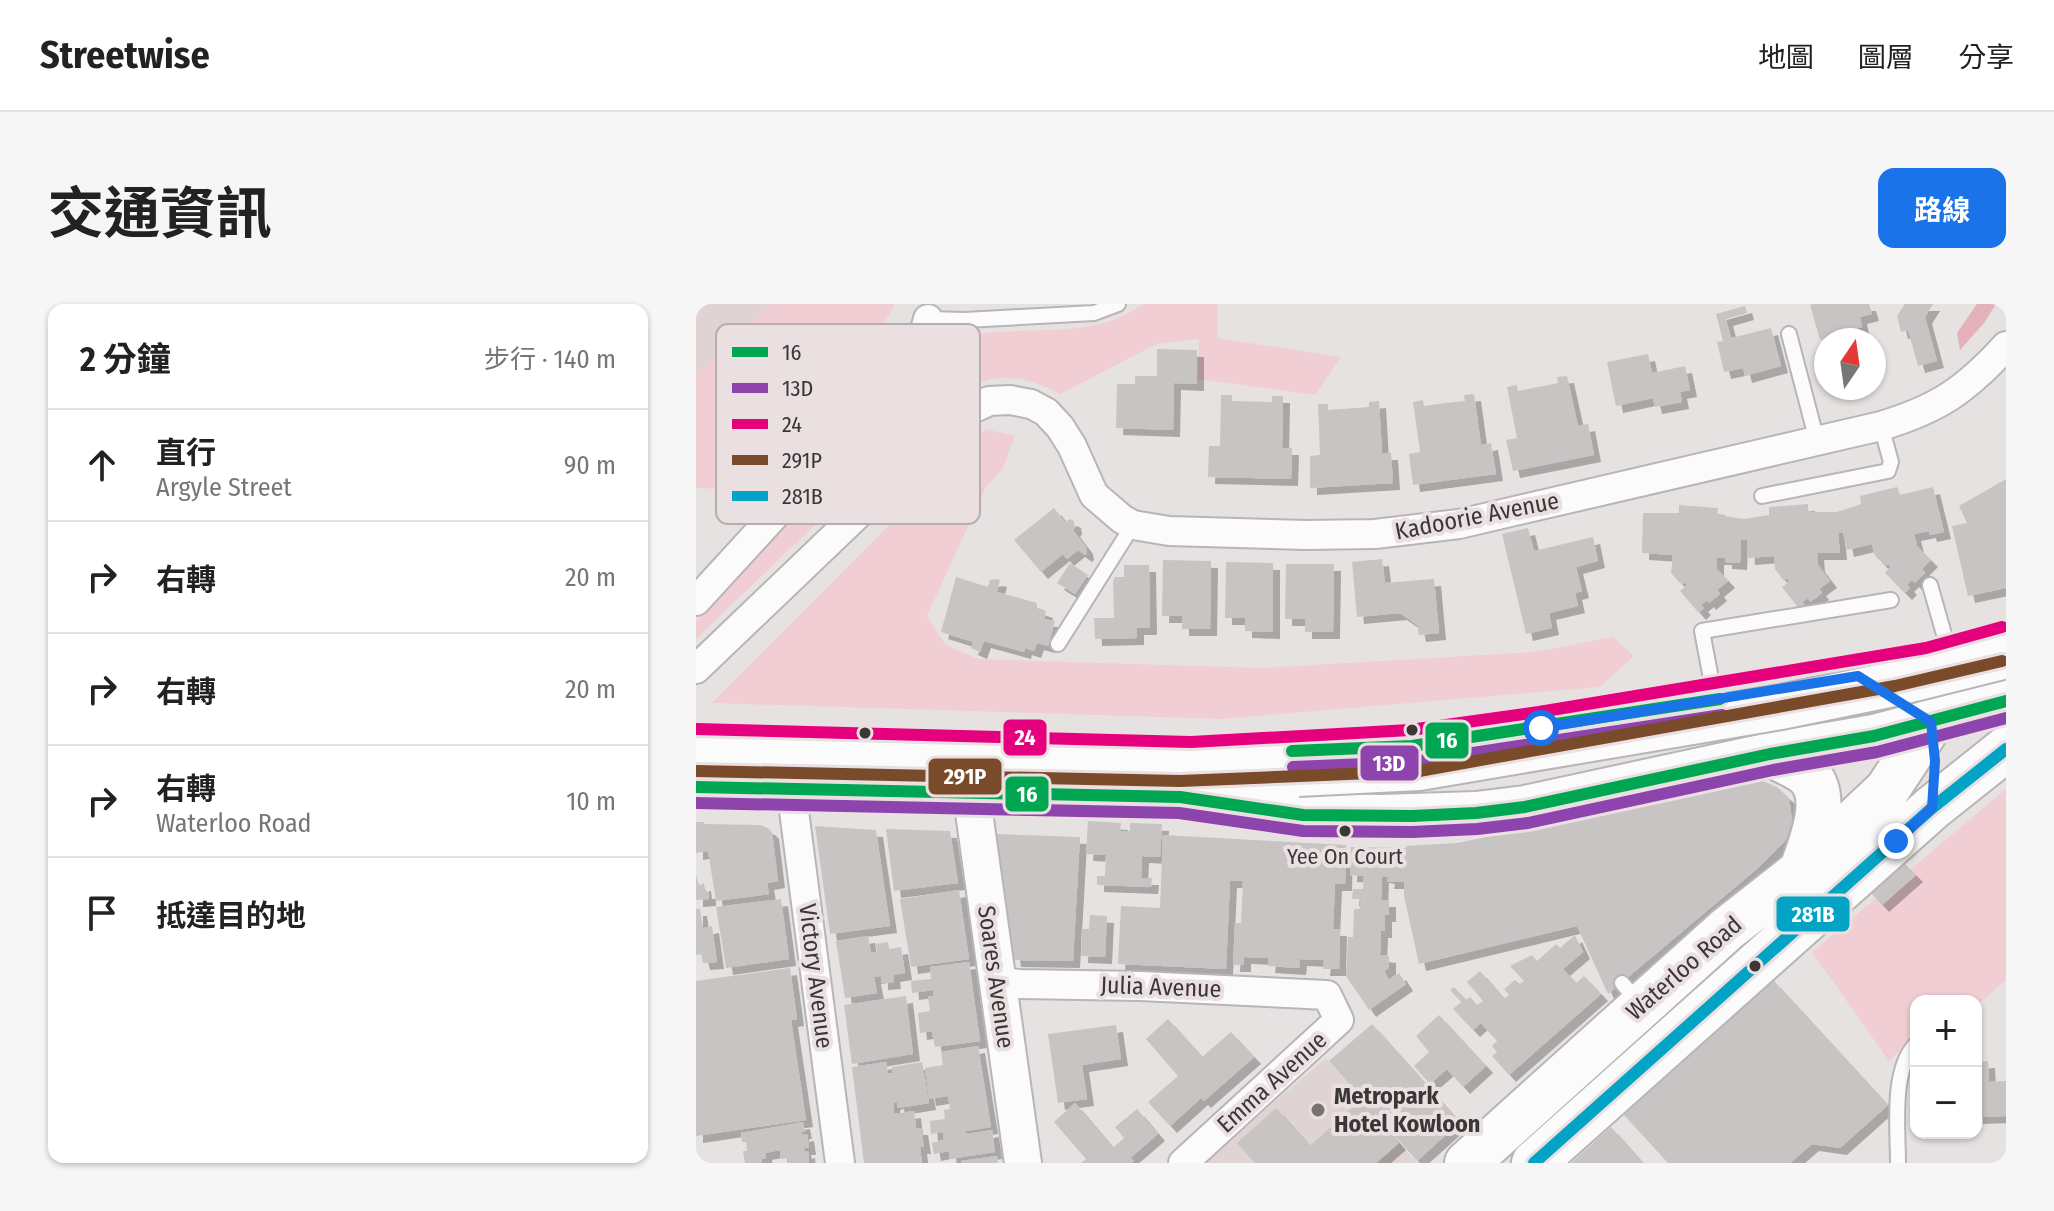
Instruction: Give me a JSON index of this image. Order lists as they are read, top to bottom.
{
  "streets": {
    "main road": ["Waterloo Road"],
    "street": [
      "Kadoorie Avenue",
      "Victory Avenue",
      "Soares Avenue",
      "Julia Avenue",
      "Emma Avenue"
    ]
  },
  "crossings": [
    ["Soares Avenue", "Julia Avenue"],
    ["Julia Avenue", "Emma Avenue"]
  ],
  "places": ["Yee On Court", "Metropark Hotel Kowloon"],
  "lines": [
    "transit line 24",
    "transit line 291P",
    "transit line 16",
    "transit line 13D",
    "transit line 281B"
  ],
  "legend": [
    "16",
    "13D",
    "24",
    "291P",
    "281B"
  ],
  "north": "top",
  "page": {
    "header": "Streetwise",
    "nav": ["地圖", "圖層", "分享"],
    "title": "交通資訊",
    "buttons": "路線",
    "heading": ["2 分鐘", "步行 · 140 m"],
    "list": [
      ["直行", "Argyle Street", "90 m"],
      ["右轉", "20 m"],
      ["右轉", "20 m"],
      ["右轉", "Waterloo Road", "10 m"],
      "抵達目的地"
    ],
    "map_buttons": ["+", "−"]
  }
}
